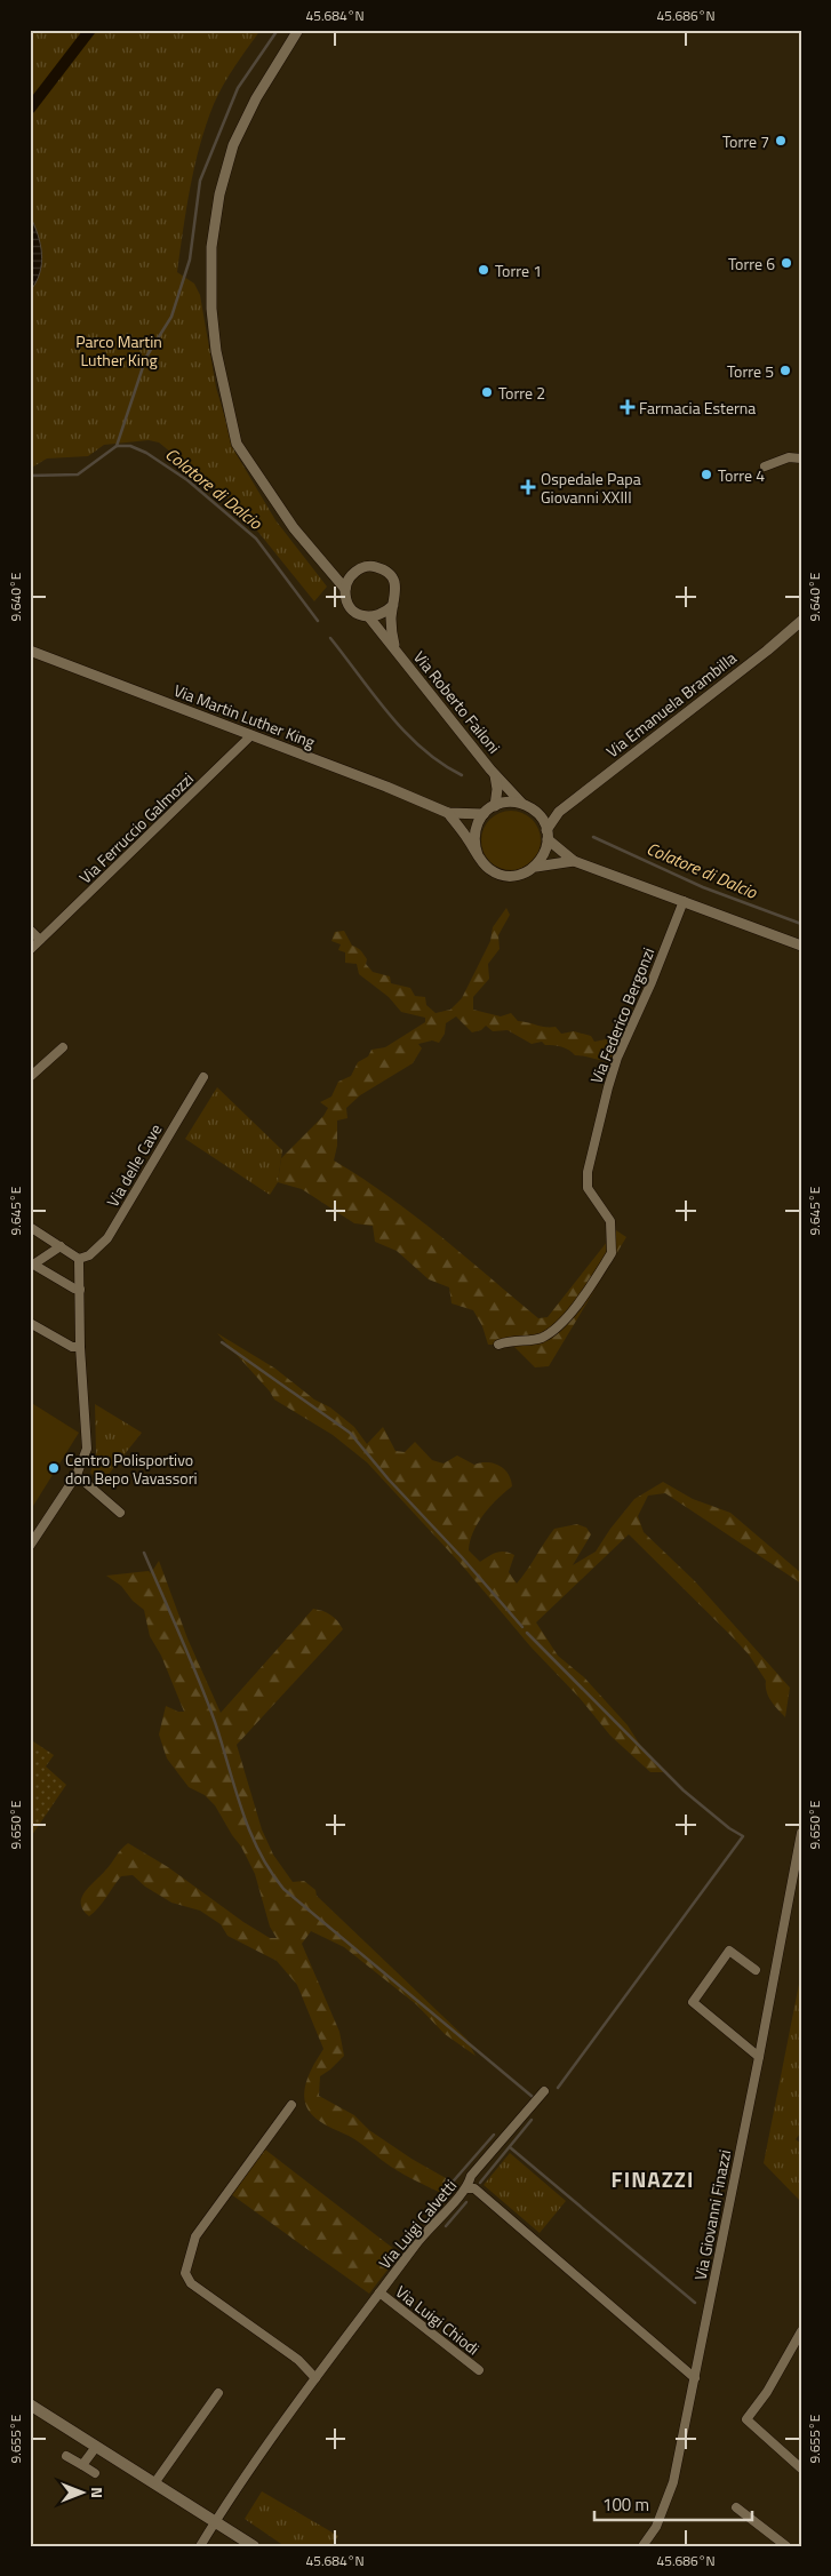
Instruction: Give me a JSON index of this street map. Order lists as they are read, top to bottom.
{
  "streets": {
    "street": [
      "Via Roberto Failoni",
      "Via Emanuela Brambilla",
      "Via Martin Luther King",
      "Via Ferruccio Galmozzi",
      "Via Federico Bergonzi",
      "Via delle Cave",
      "Via Giovanni Finazzi",
      "Via Luigi Calvetti",
      "Via Luigi Chiodi"
    ]
  },
  "crossings": [
    ["Via Roberto Failoni", "Via Emanuela Brambilla"],
    ["Via Roberto Failoni", "Via Martin Luther King"],
    ["Via Emanuela Brambilla", "Via Martin Luther King"],
    ["Via Martin Luther King", "Via Ferruccio Galmozzi"],
    ["Via Luigi Calvetti", "Via Luigi Chiodi"]
  ],
  "districts": ["FINAZZI"],
  "water": ["Colatore di Dalcio"],
  "parks": ["Parco Martin Luther King"],
  "places": {
    "other": [
      "Torre 7",
      "Torre 6",
      "Torre 1",
      "Torre 5",
      "Torre 2",
      "Torre 4",
      "Centro Polisportivo don Bepo Vavassori"
    ],
    "health": ["Farmacia Esterna", "Ospedale Papa Giovanni XXIII"]
  },
  "scale_bar": "100 m",
  "north": "right",
  "coordinates": [
    "45.684°N",
    "45.686°N",
    "9.640°E",
    "9.645°E",
    "9.650°E",
    "9.655°E"
  ]
}
